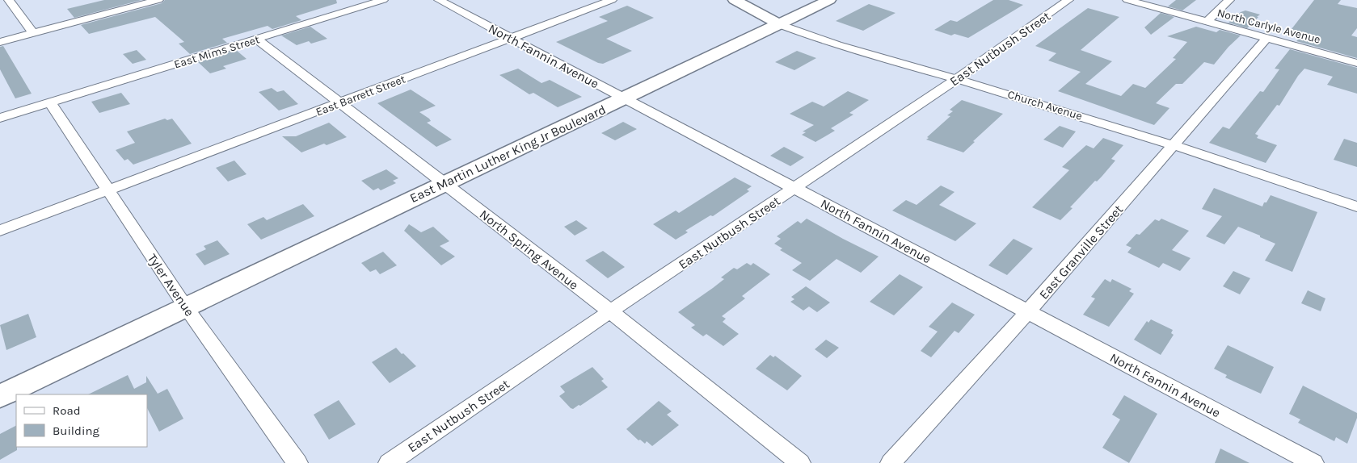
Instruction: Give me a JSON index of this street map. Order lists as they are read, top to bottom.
{
  "streets": {
    "main road": ["Church Avenue", "East Martin Luther King Jr Boulevard"],
    "street": [
      "North Carlyle Avenue",
      "East Nutbush Street",
      "East Mims Street",
      "North Fannin Avenue",
      "East Barrett Street",
      "North Spring Avenue",
      "East Granville Street",
      "Tyler Avenue"
    ]
  },
  "crossings": [
    ["North Carlyle Avenue", "East Granville Street"],
    ["East Nutbush Street", "North Fannin Avenue"],
    ["East Nutbush Street", "Church Avenue"],
    ["East Nutbush Street", "North Spring Avenue"],
    ["East Mims Street", "North Spring Avenue"],
    ["East Mims Street", "Tyler Avenue"],
    ["North Fannin Avenue", "East Barrett Street"],
    ["North Fannin Avenue", "East Martin Luther King Jr Boulevard"],
    ["North Fannin Avenue", "East Granville Street"],
    ["East Barrett Street", "North Spring Avenue"],
    ["East Barrett Street", "Tyler Avenue"],
    ["Church Avenue", "East Martin Luther King Jr Boulevard"],
    ["Church Avenue", "East Granville Street"],
    ["East Martin Luther King Jr Boulevard", "North Spring Avenue"],
    ["East Martin Luther King Jr Boulevard", "Tyler Avenue"]
  ],
  "legend": ["Road", "Building"]
}
